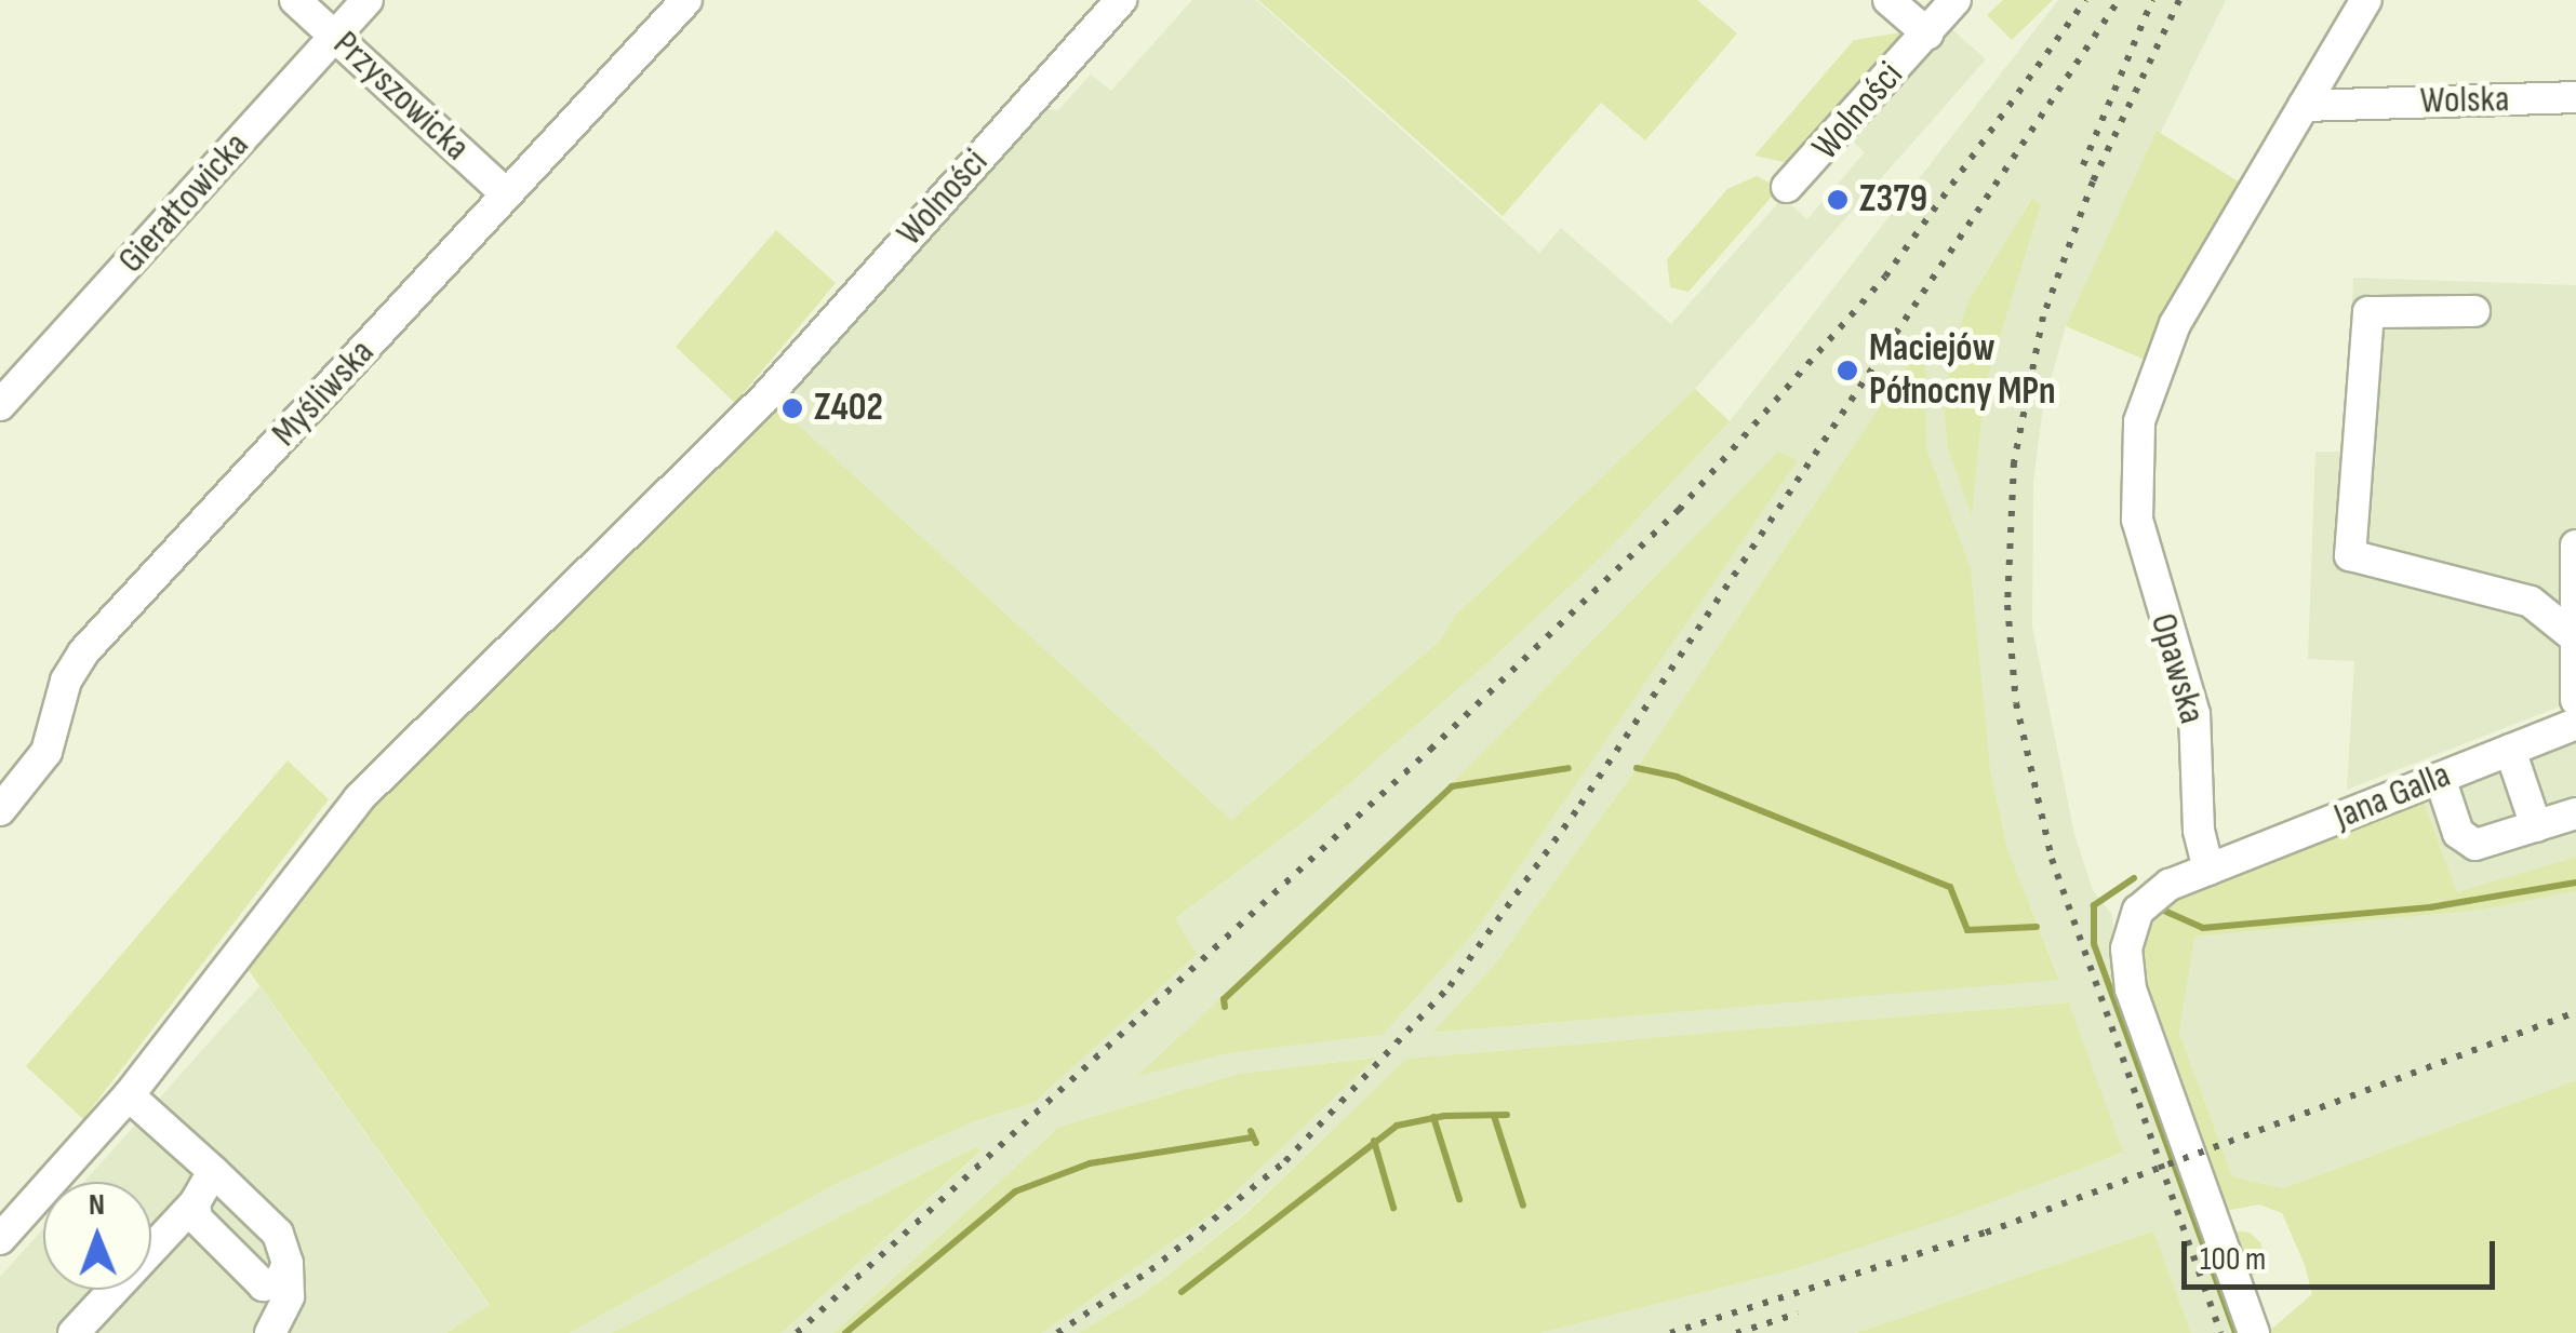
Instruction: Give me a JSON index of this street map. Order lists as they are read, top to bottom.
{
  "streets": {
    "street": [
      "Przyszowicka",
      "Wolska",
      "Wolności",
      "Gierałtowicka",
      "Myśliwska",
      "Opawska",
      "Jana Galla"
    ]
  },
  "crossings": [
    ["Przyszowicka", "Gierałtowicka"],
    ["Przyszowicka", "Myśliwska"],
    ["Wolska", "Opawska"],
    ["Opawska", "Jana Galla"]
  ],
  "places": ["Z379", "Maciejów Północny MPn", "Z402"],
  "scale_bar": "100 m",
  "north": "top"
}
